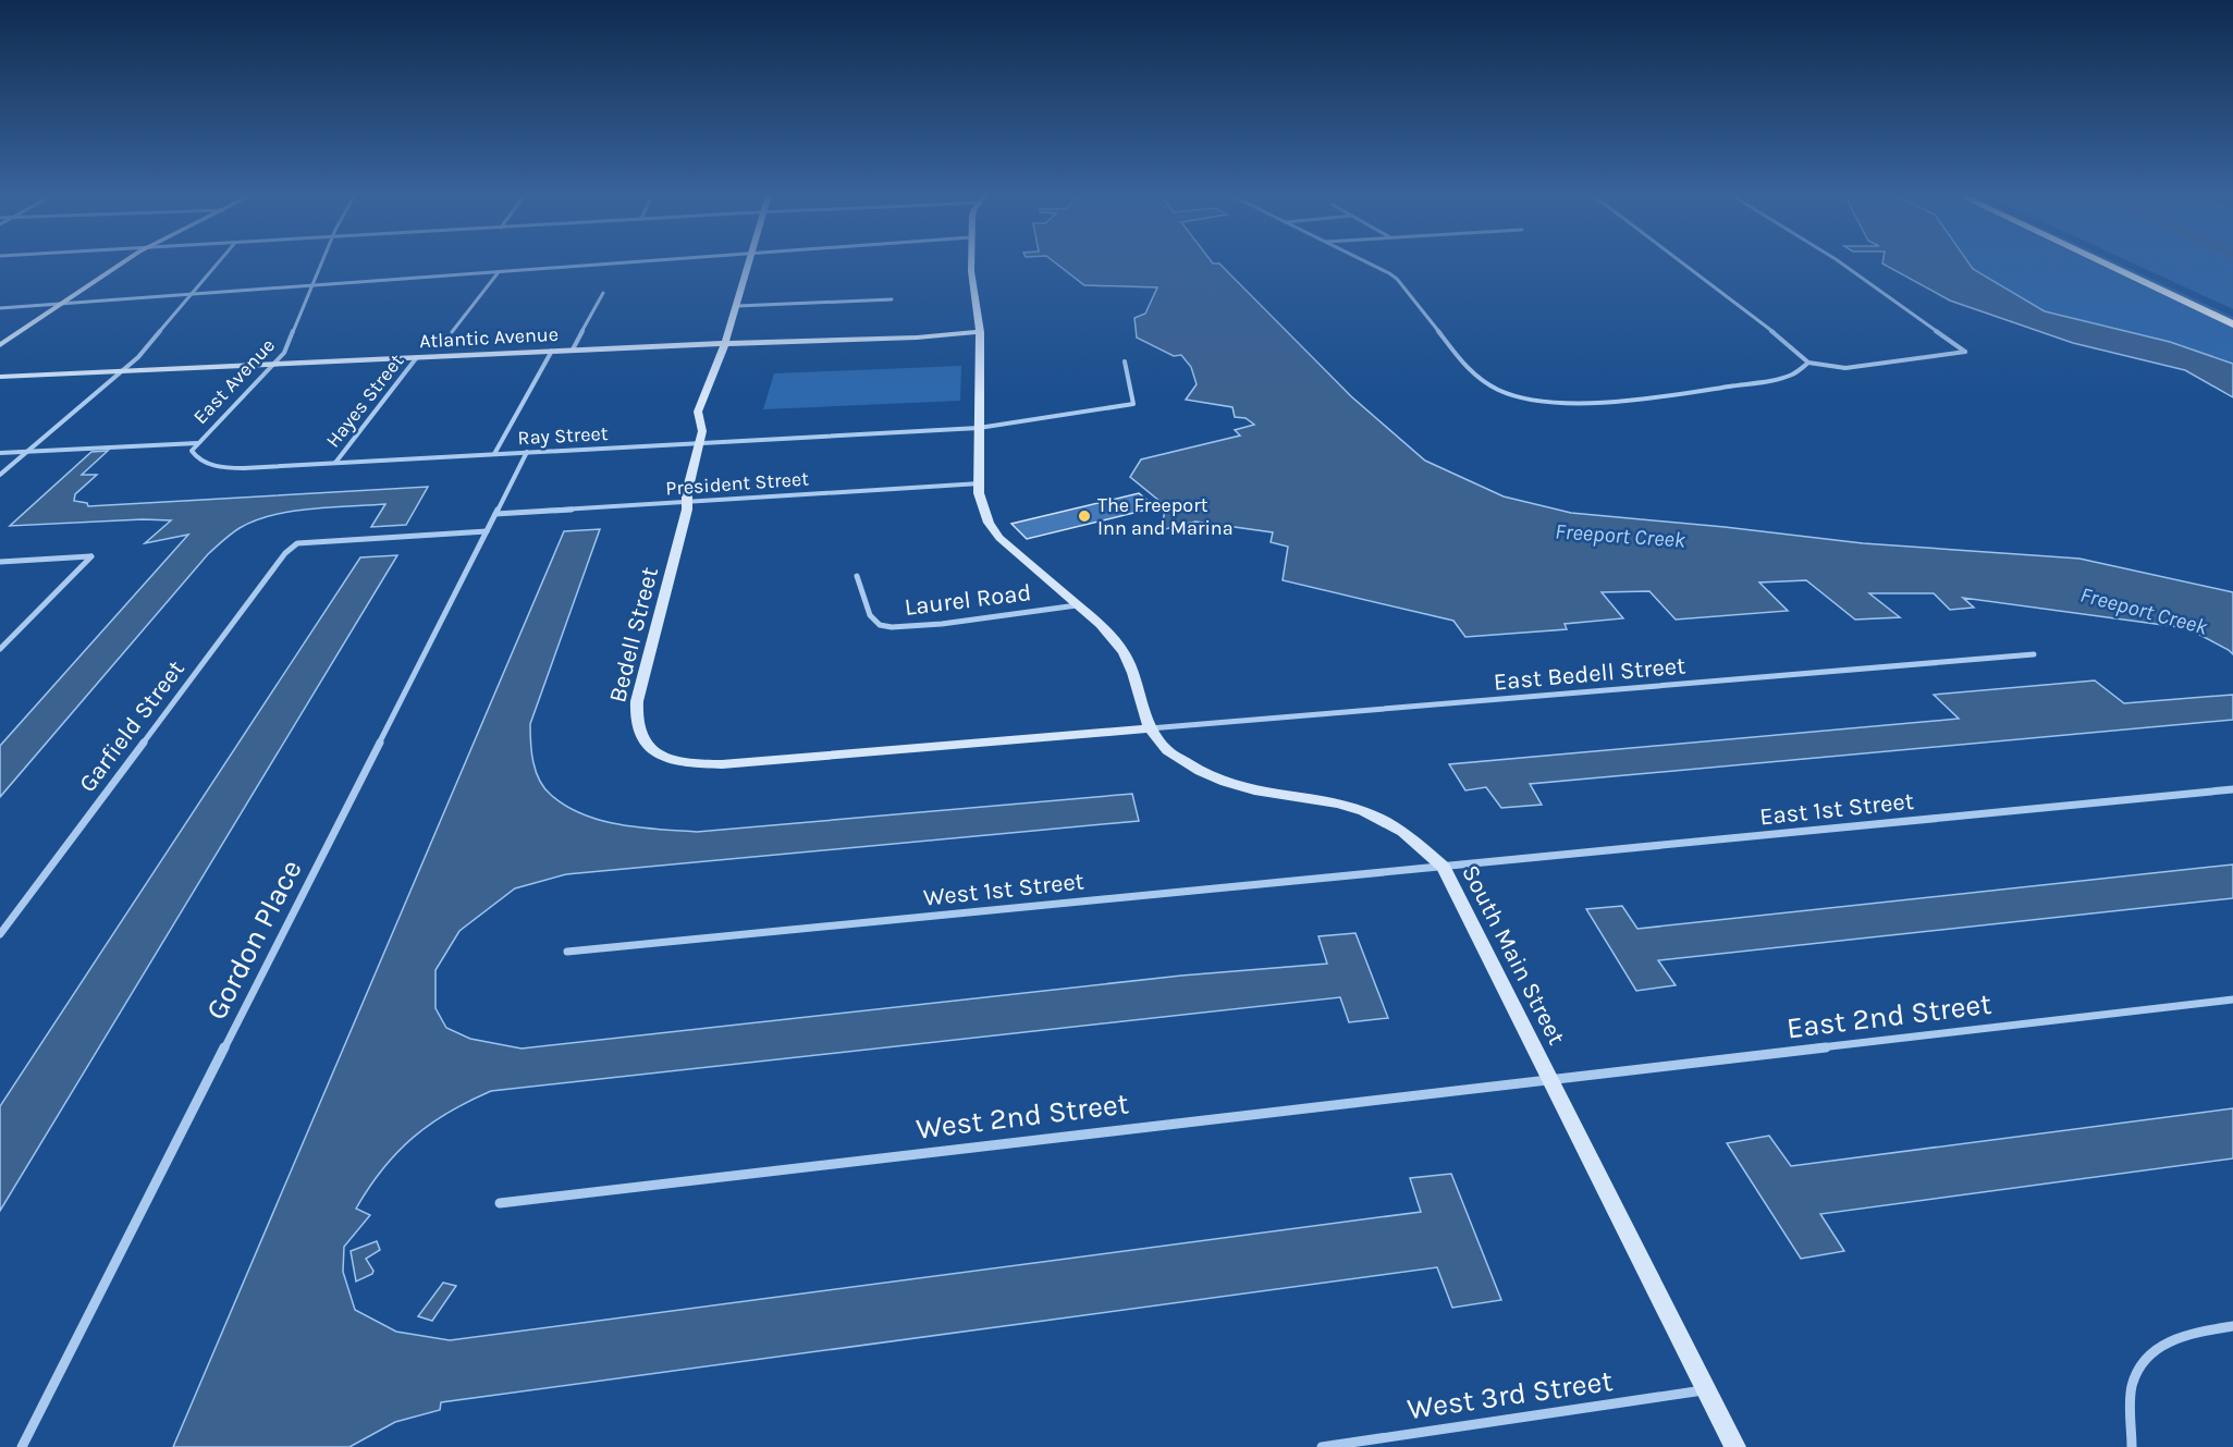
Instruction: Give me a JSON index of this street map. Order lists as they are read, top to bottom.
{
  "streets": {
    "street": [
      "Atlantic Avenue",
      "East Avenue",
      "Hayes Street",
      "Ray Street",
      "President Street",
      "Laurel Road",
      "Bedell Street",
      "East Bedell Street",
      "Garfield Street",
      "East 1st Street",
      "West 1st Street",
      "Gordon Place",
      "South Main Street",
      "East 2nd Street",
      "West 2nd Street",
      "West 3rd Street"
    ]
  },
  "crossings": [
    ["Atlantic Avenue", "East Avenue"],
    ["Atlantic Avenue", "Hayes Street"],
    ["Atlantic Avenue", "Bedell Street"],
    ["Atlantic Avenue", "South Main Street"],
    ["East Avenue", "Ray Street"],
    ["Hayes Street", "Ray Street"],
    ["Ray Street", "Bedell Street"],
    ["Ray Street", "Gordon Place"],
    ["Ray Street", "South Main Street"],
    ["President Street", "Bedell Street"],
    ["President Street", "Gordon Place"],
    ["President Street", "South Main Street"],
    ["Laurel Road", "South Main Street"],
    ["Bedell Street", "East Bedell Street"],
    ["Bedell Street", "South Main Street"],
    ["East Bedell Street", "South Main Street"],
    ["Garfield Street", "Gordon Place"],
    ["East 1st Street", "West 1st Street"],
    ["East 1st Street", "South Main Street"],
    ["West 1st Street", "South Main Street"],
    ["South Main Street", "East 2nd Street"],
    ["South Main Street", "West 2nd Street"],
    ["South Main Street", "West 3rd Street"],
    ["East 2nd Street", "West 2nd Street"]
  ],
  "water": ["Freeport Creek"],
  "places": ["The Freeport Inn and Marina"]
}
